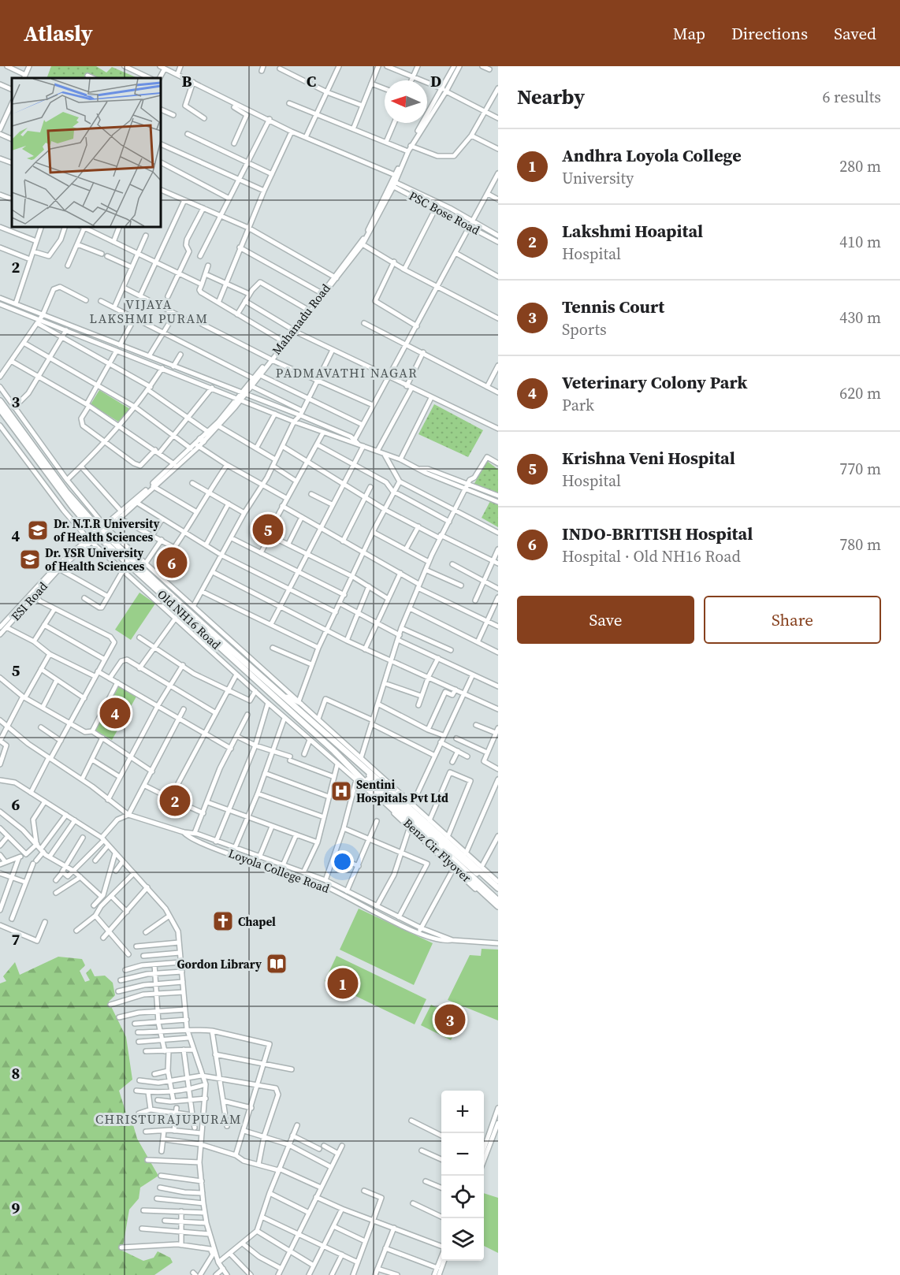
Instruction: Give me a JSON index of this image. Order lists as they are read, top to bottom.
{
  "streets": {
    "main road": ["Old NH16 Road", "Benz Cir Flyover"],
    "street": [
      "PSC Bose Road",
      "Mahanadu Road",
      "ESI Road",
      "Loyola College Road"
    ]
  },
  "crossings": [
    ["PSC Bose Road", "Mahanadu Road"],
    ["Mahanadu Road", "ESI Road"],
    ["Mahanadu Road", "Old NH16 Road"],
    ["ESI Road", "Old NH16 Road"],
    ["Old NH16 Road", "Benz Cir Flyover"]
  ],
  "districts": ["VIJAYA LAKSHMI PURAM", "PADMAVATHI NAGAR", "CHRISTURAJUPURAM"],
  "places": {
    "school or university": ["Dr. N.T.R University of Health Sciences", "Dr. YSR University of Health Sciences"],
    "hospital": ["Sentini Hospitals Pvt Ltd"],
    "church": ["Chapel"],
    "library": ["Gordon Library"]
  },
  "north": "left",
  "page": {
    "header": "Atlasly",
    "nav": ["Map", "Directions", "Saved"],
    "heading": ["Nearby", "6 results"],
    "list": [
      {
        "mark": "1",
        "name": "Andhra Loyola College",
        "note": "University",
        "value": "280 m"
      },
      {
        "mark": "2",
        "name": "Lakshmi Hoapital",
        "note": "Hospital",
        "value": "410 m"
      },
      {
        "mark": "3",
        "name": "Tennis Court",
        "note": "Sports",
        "value": "430 m"
      },
      {
        "mark": "4",
        "name": "Veterinary Colony Park",
        "note": "Park",
        "value": "620 m"
      },
      {
        "mark": "5",
        "name": "Krishna Veni Hospital",
        "note": "Hospital",
        "value": "770 m"
      },
      {
        "mark": "6",
        "name": "INDO-BRITISH Hospital",
        "note": "Hospital · Old NH16 Road",
        "value": "780 m"
      }
    ],
    "pins": [
      "5",
      "6",
      "4",
      "2",
      "1",
      "3"
    ],
    "buttons": ["Save", "Share"],
    "map_buttons": ["+", "−"]
  },
  "grid": {
    "columns": ["B", "C", "D"],
    "rows": [
      "2",
      "3",
      "4",
      "5",
      "6",
      "7",
      "8",
      "9"
    ]
  }
}
